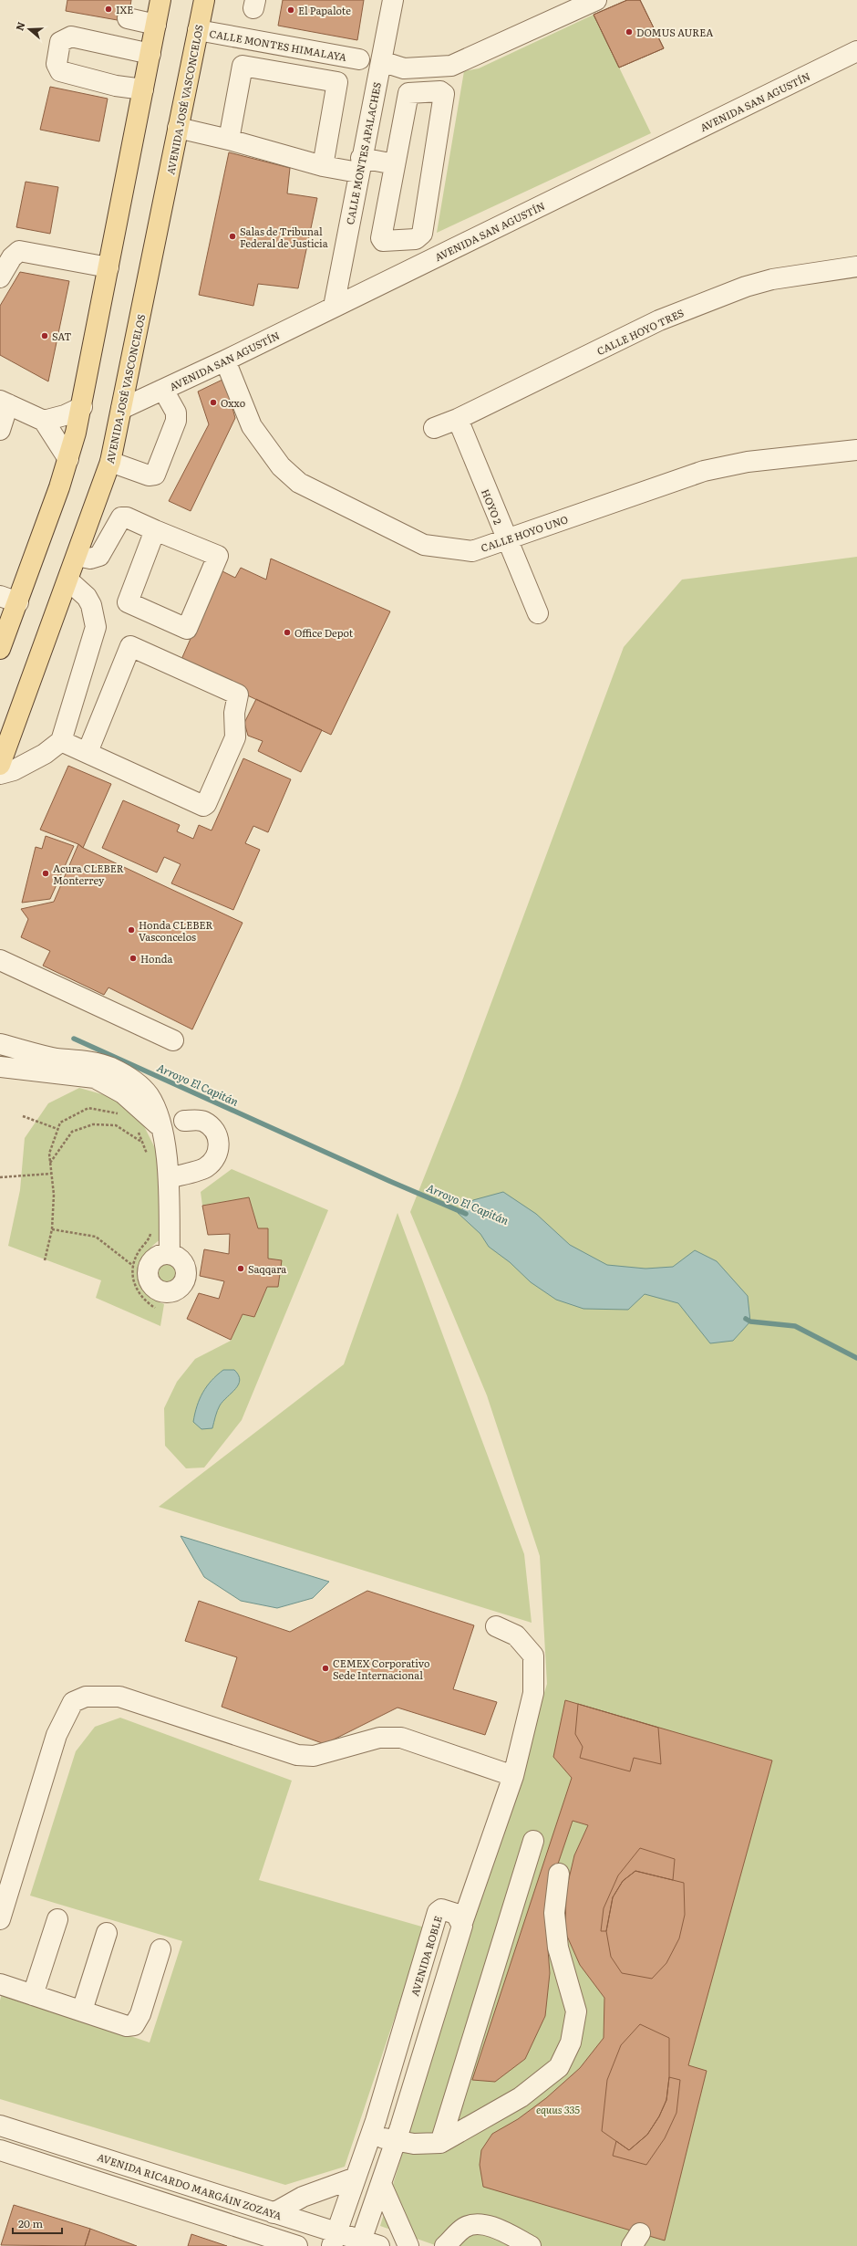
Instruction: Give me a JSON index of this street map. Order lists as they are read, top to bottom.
{
  "streets": {
    "main road": ["AVENIDA JOSÉ VASCONCELOS"],
    "street": [
      "CALLE MONTES HIMALAYA",
      "AVENIDA SAN AGUSTÍN",
      "CALLE MONTES APALACHES",
      "CALLE HOYO TRES",
      "HOYO 2",
      "CALLE HOYO UNO",
      "AVENIDA ROBLE",
      "AVENIDA RICARDO MARGÁIN ZOZAYA"
    ]
  },
  "crossings": [
    ["CALLE MONTES HIMALAYA", "AVENIDA JOSÉ VASCONCELOS"],
    ["AVENIDA JOSÉ VASCONCELOS", "AVENIDA SAN AGUSTÍN"],
    ["AVENIDA SAN AGUSTÍN", "CALLE MONTES APALACHES"],
    ["AVENIDA SAN AGUSTÍN", "CALLE HOYO UNO"],
    ["CALLE HOYO TRES", "HOYO 2"],
    ["HOYO 2", "CALLE HOYO UNO"],
    ["AVENIDA ROBLE", "AVENIDA RICARDO MARGÁIN ZOZAYA"]
  ],
  "water": ["Arroyo El Capitán"],
  "parks": ["equus 335"],
  "places": [
    "IXE",
    "El Papalote",
    "DOMUS AUREA",
    "Salas de Tribunal Federal de Justicia",
    "SAT",
    "Oxxo",
    "Office Depot",
    "Acura CLEBER Monterrey",
    "Honda CLEBER Vasconcelos",
    "Honda",
    "Saqqara",
    "CEMEX Corporativo Sede Internacional"
  ],
  "scale_bar": "20 m",
  "north": "left"
}
